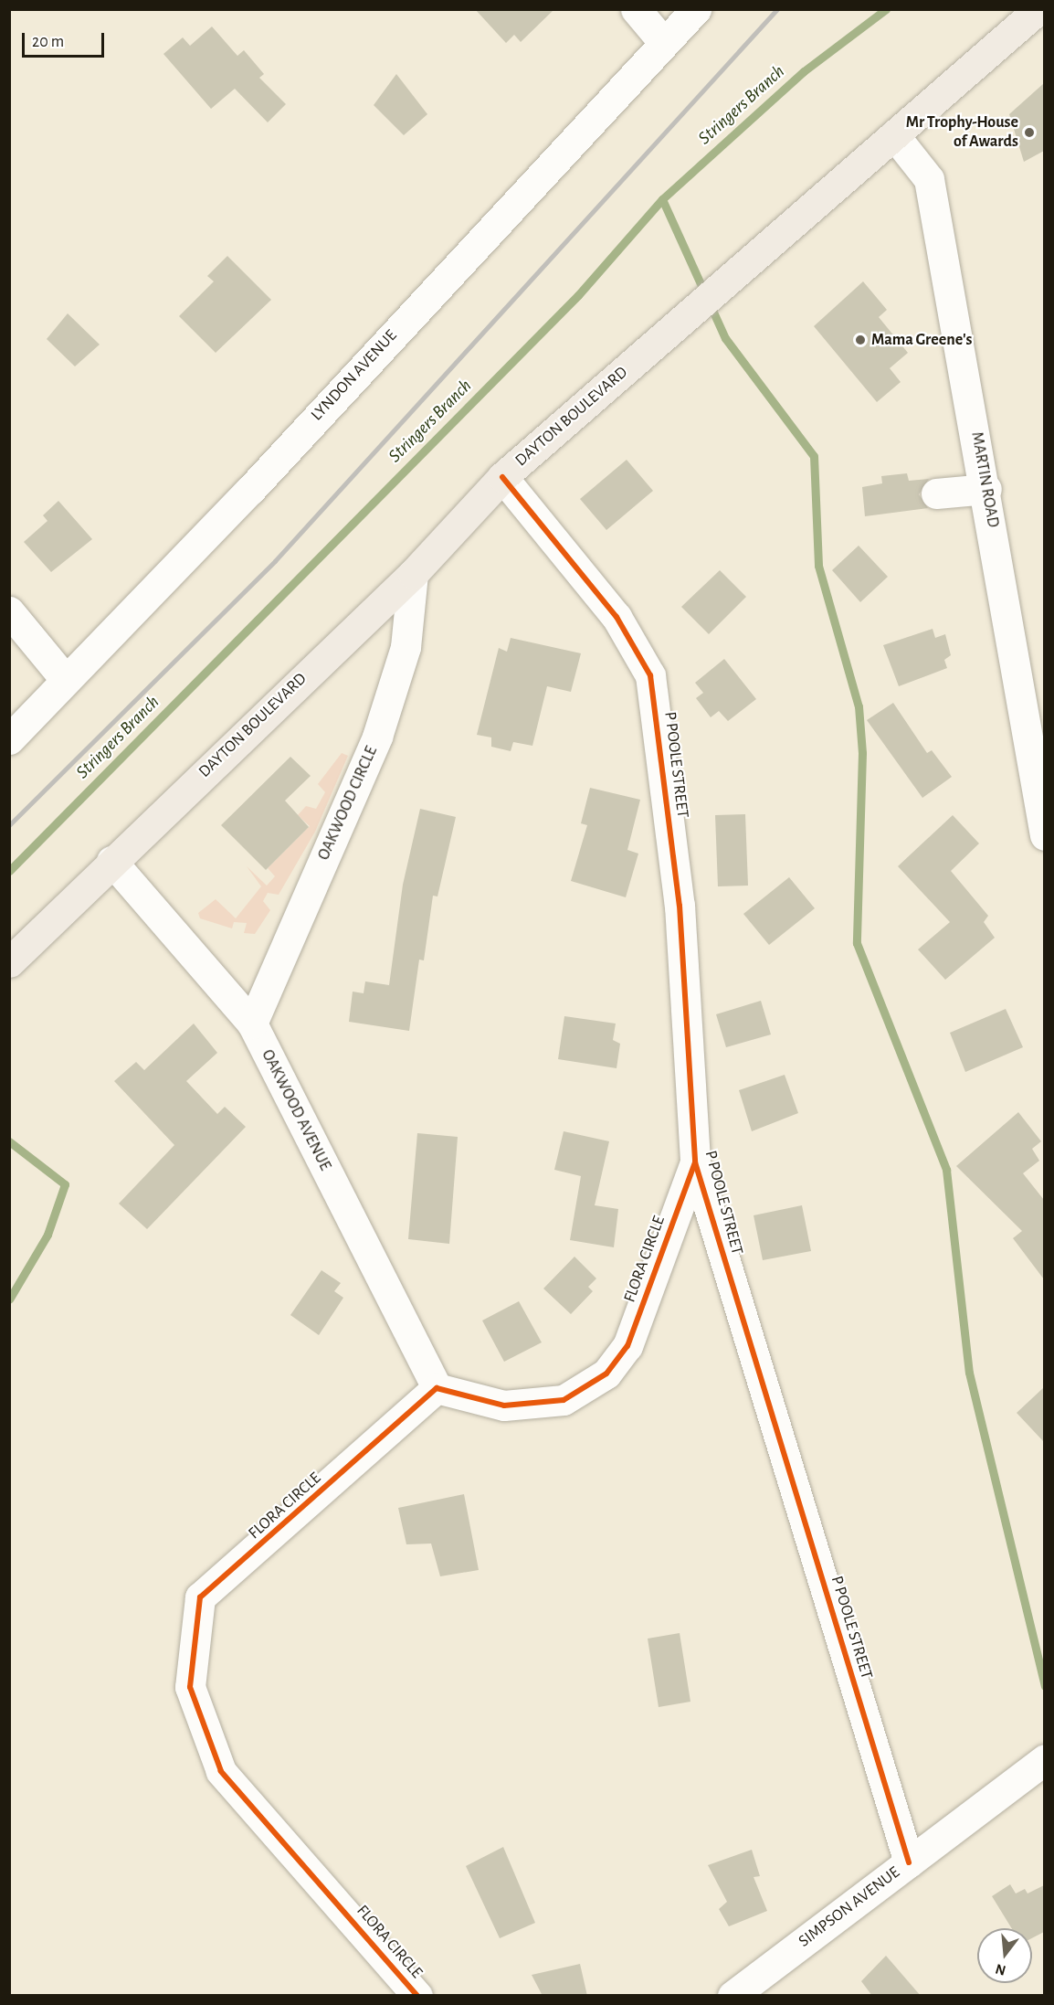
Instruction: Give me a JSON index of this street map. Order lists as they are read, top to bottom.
{
  "streets": {
    "main road": ["DAYTON BOULEVARD"],
    "street": [
      "LYNDON AVENUE",
      "MARTIN ROAD",
      "P POOLE STREET",
      "OAKWOOD CIRCLE",
      "OAKWOOD AVENUE",
      "FLORA CIRCLE",
      "SIMPSON AVENUE"
    ]
  },
  "crossings": [
    ["DAYTON BOULEVARD", "MARTIN ROAD"],
    ["DAYTON BOULEVARD", "P POOLE STREET"],
    ["DAYTON BOULEVARD", "OAKWOOD CIRCLE"],
    ["DAYTON BOULEVARD", "OAKWOOD AVENUE"],
    ["P POOLE STREET", "FLORA CIRCLE"],
    ["P POOLE STREET", "SIMPSON AVENUE"],
    ["OAKWOOD CIRCLE", "OAKWOOD AVENUE"],
    ["OAKWOOD AVENUE", "FLORA CIRCLE"]
  ],
  "water": ["Stringers Branch"],
  "places": ["Mr Trophy-House of Awards", "Mama Greene's"],
  "scale_bar": "20 m",
  "north": "bottom"
}
